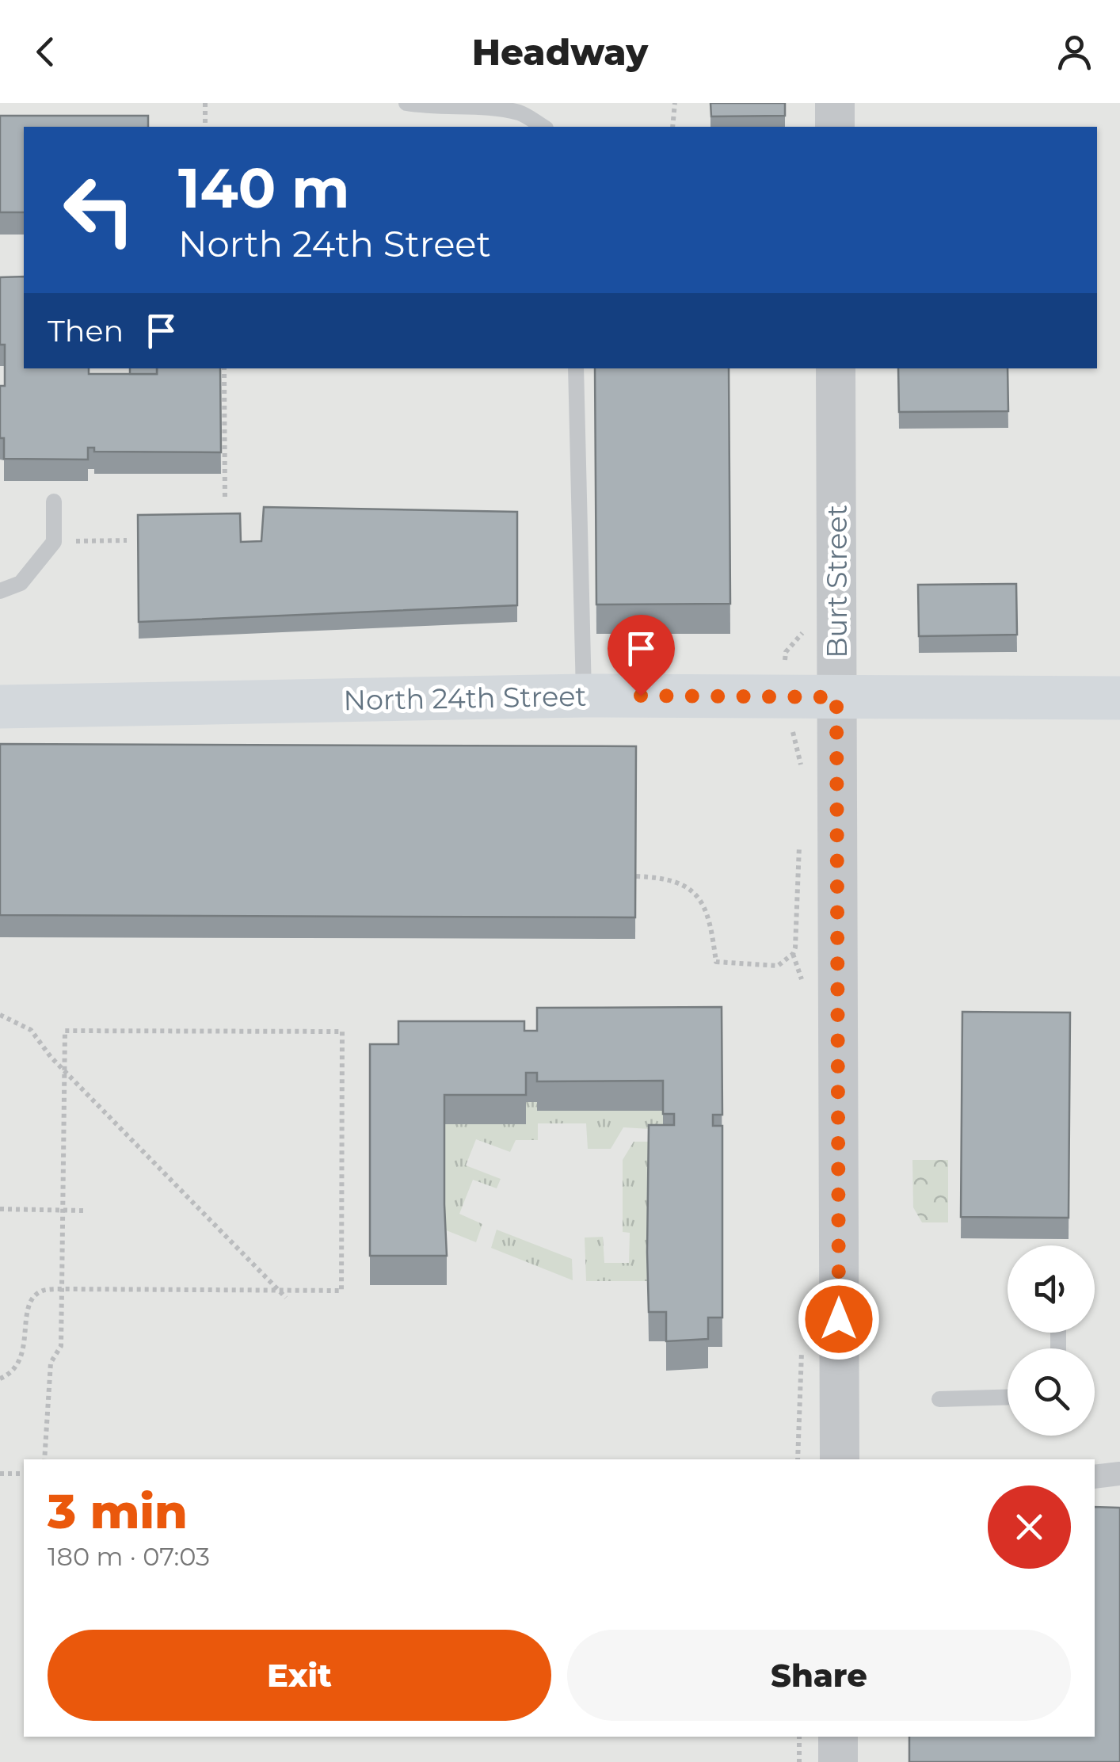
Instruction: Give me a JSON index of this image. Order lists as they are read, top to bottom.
{
  "streets": {
    "main road": ["North 24th Street"],
    "street": ["Burt Street"]
  },
  "crossings": [
    ["Burt Street", "North 24th Street"]
  ],
  "page": {
    "header": "Headway",
    "turn": ["140 m", "North 24th Street"],
    "then": "Then",
    "heading": ["3 min", "180 m · 07:03"],
    "buttons": ["Exit", "Share"]
  }
}
